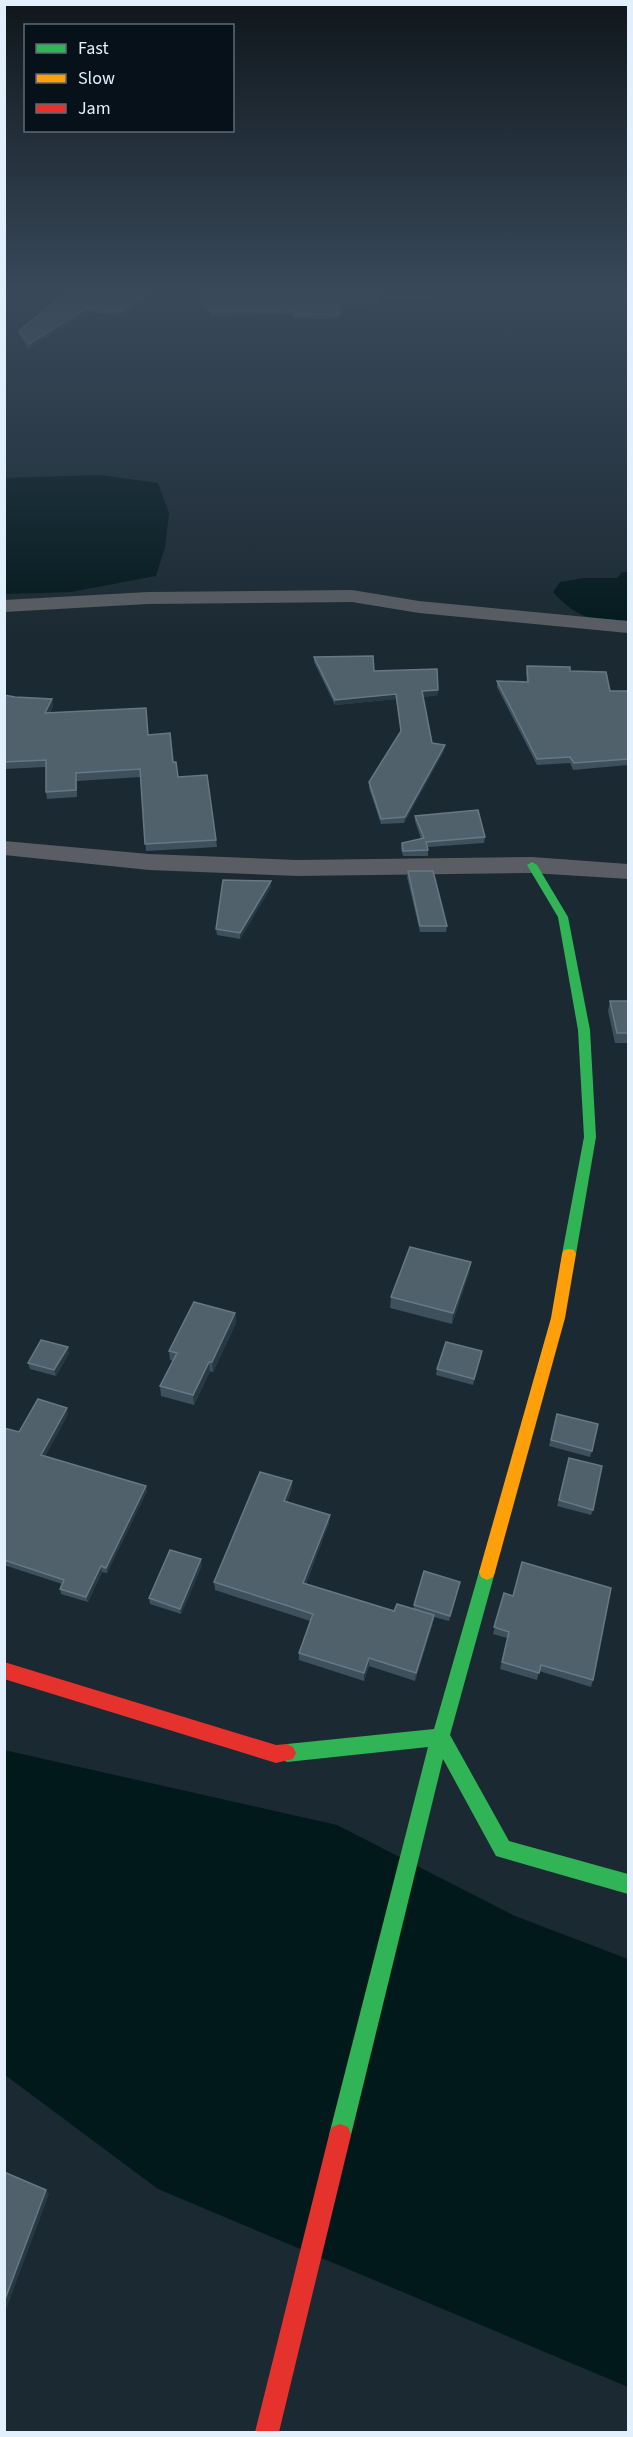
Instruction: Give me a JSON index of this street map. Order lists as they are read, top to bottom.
{
  "legend": ["Fast", "Slow", "Jam"]
}
